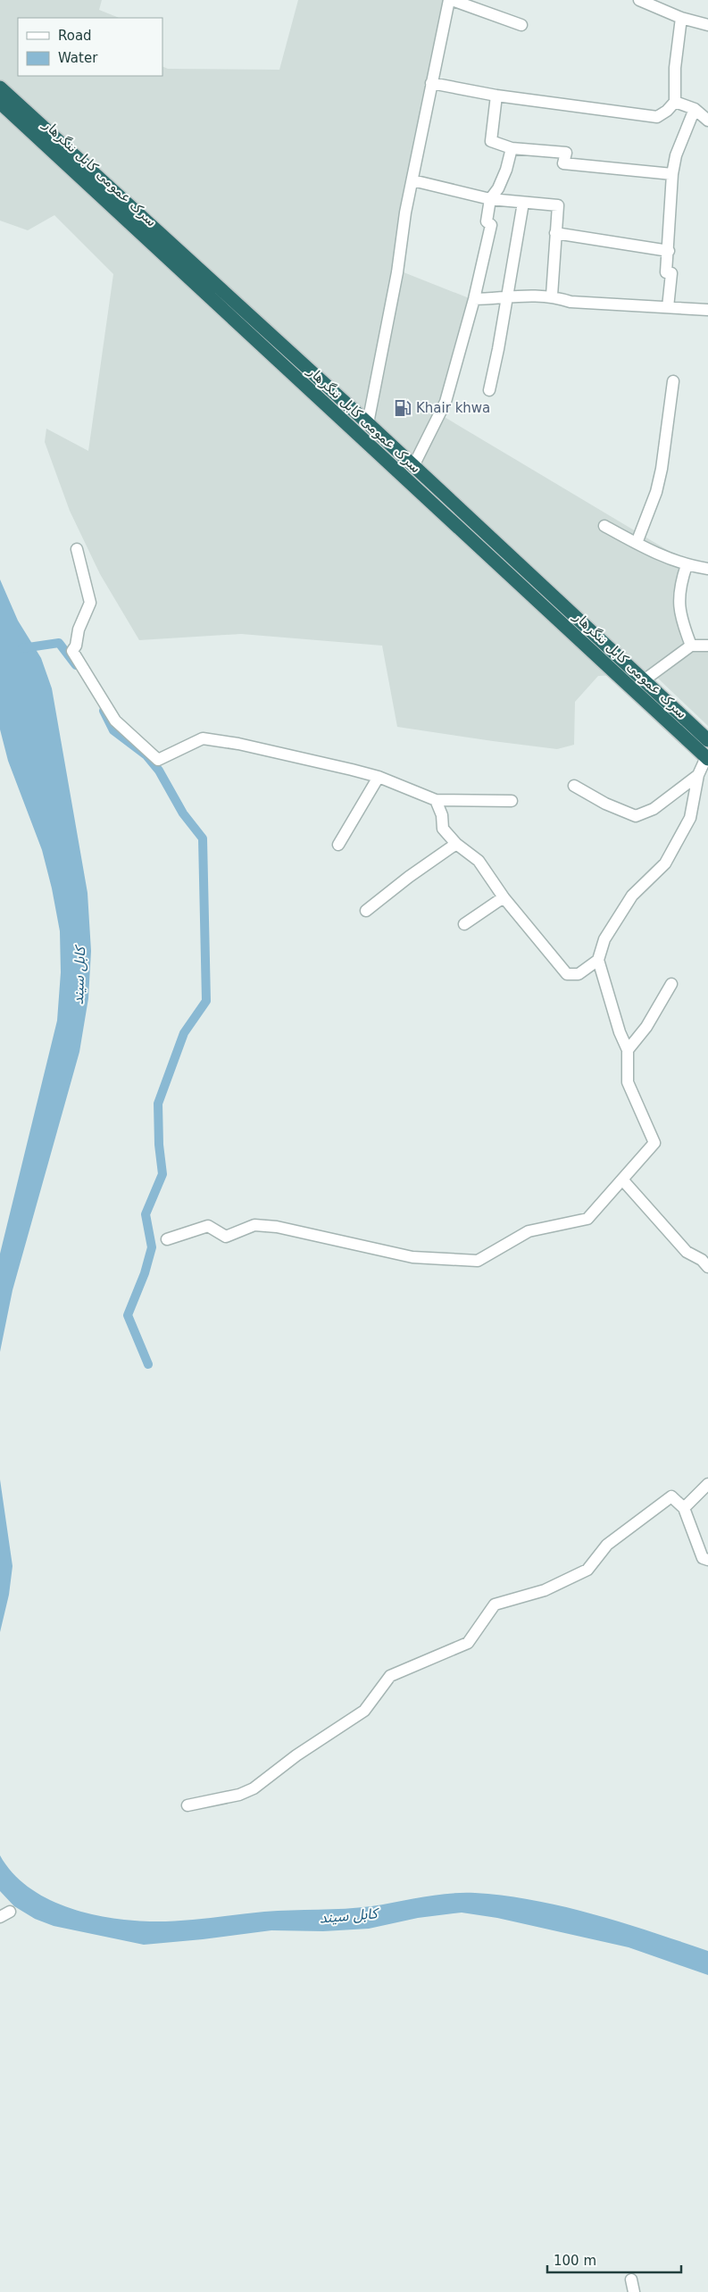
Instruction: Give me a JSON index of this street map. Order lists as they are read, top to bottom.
{
  "streets": {
    "highway": ["سرک عمومی کابل ننگرهار"]
  },
  "water": ["کابل سيند"],
  "places": {
    "fuel station": ["Khair khwa"]
  },
  "legend": ["Road", "Water"],
  "scale_bar": "100 m"
}
